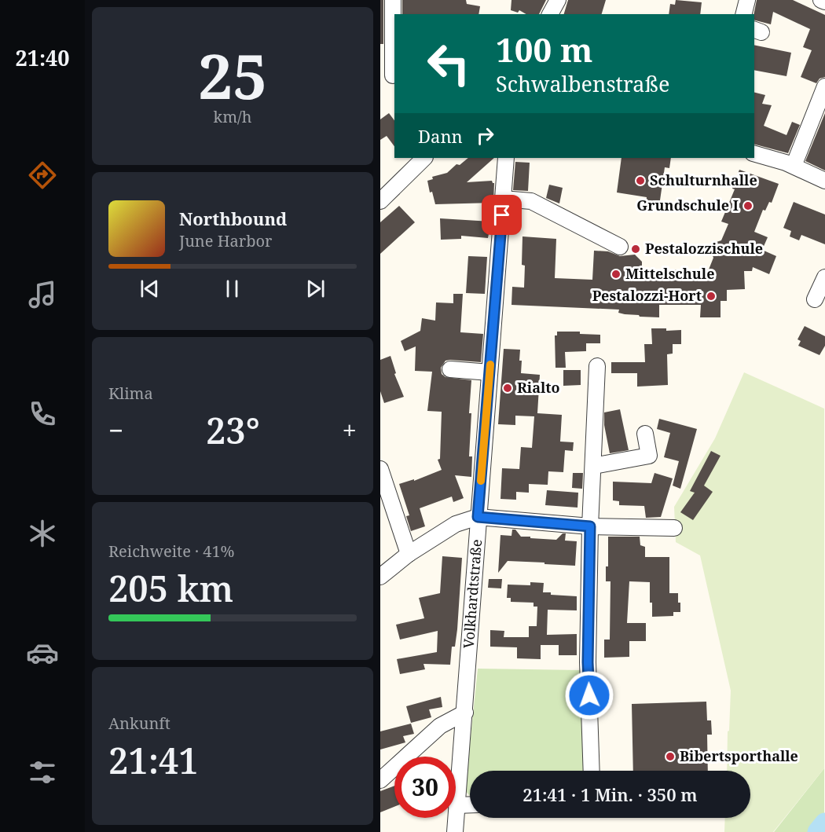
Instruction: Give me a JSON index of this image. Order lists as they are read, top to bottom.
{
  "streets": {
    "street": ["Volkhardtstraße"]
  },
  "places": [
    "Schulturnhalle",
    "Grundschule I",
    "Pestalozzischule",
    "Mittelschule",
    "Pestalozzi-Hort",
    "Rialto",
    "Bibertsporthalle"
  ],
  "page": {
    "tabs": "21:40",
    "tile": [
      ["25", "km/h"],
      "Klima",
      ["Reichweite · 41%", "205 km"],
      ["Ankunft", "21:41"]
    ],
    "turn": ["100 m", "Schwalbenstraße"],
    "then": "Dann",
    "song": ["Northbound", "June Harbor"],
    "heat": ["−", "23°", "+"],
    "limit": "30",
    "trip": "21:41 · 1 Min. · 350 m"
  }
}
